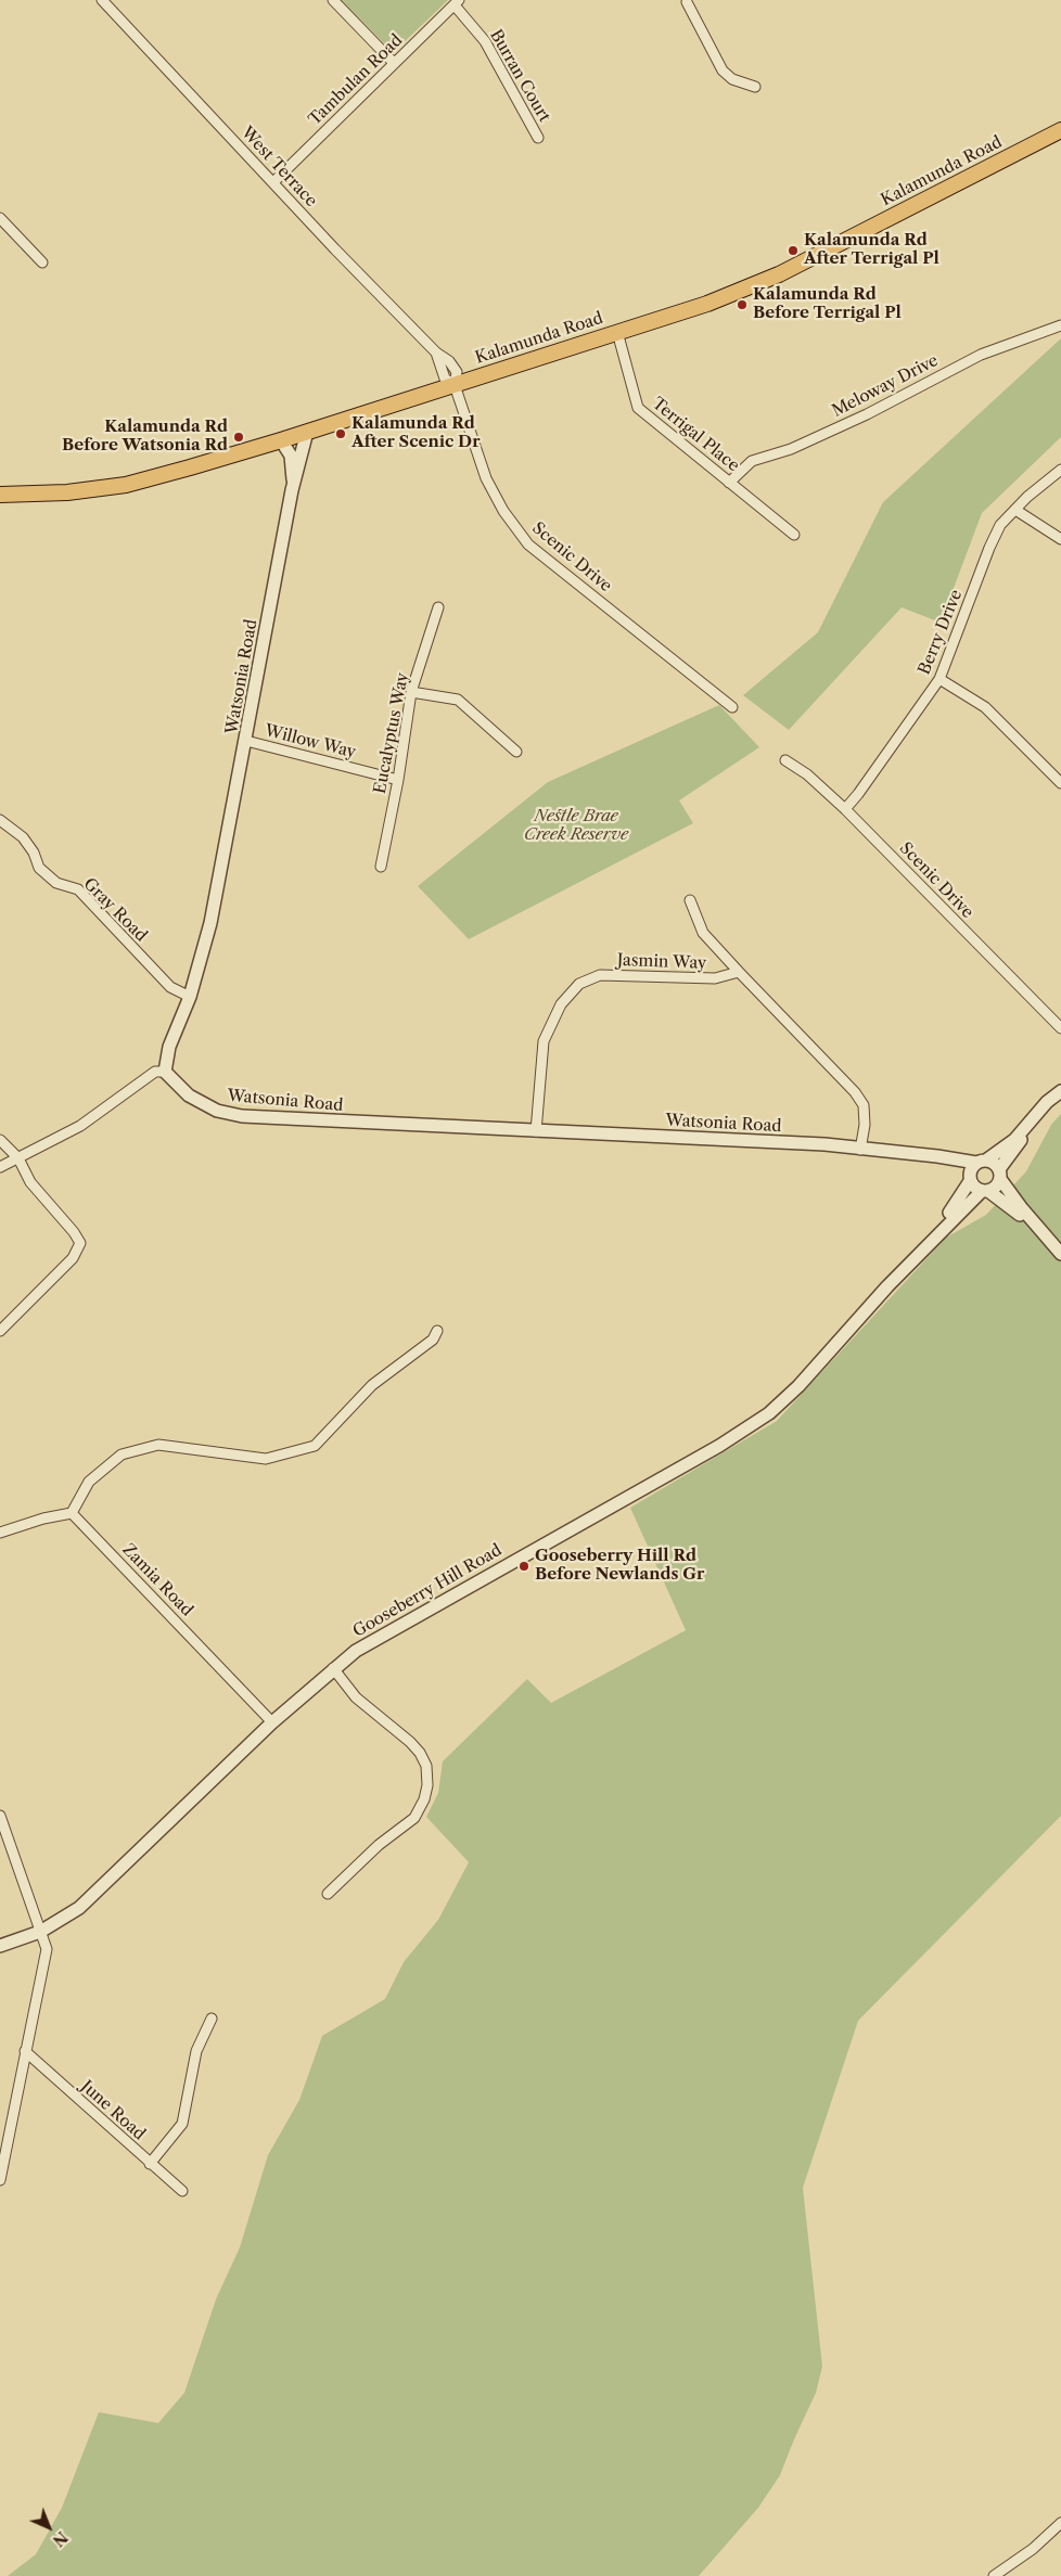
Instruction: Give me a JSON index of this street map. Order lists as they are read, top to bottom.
{
  "streets": {
    "main road": ["Kalamunda Road"],
    "street": [
      "Burran Court",
      "Tambulan Road",
      "West Terrace",
      "Meloway Drive",
      "Terrigal Place",
      "Scenic Drive",
      "Berry Drive",
      "Watsonia Road",
      "Eucalyptus Way",
      "Willow Way",
      "Gray Road",
      "Jasmin Way",
      "Zamia Road",
      "Gooseberry Hill Road",
      "June Road"
    ]
  },
  "crossings": [
    ["Burran Court", "Tambulan Road"],
    ["Tambulan Road", "West Terrace"],
    ["West Terrace", "Kalamunda Road"],
    ["West Terrace", "Scenic Drive"],
    ["Kalamunda Road", "Terrigal Place"],
    ["Kalamunda Road", "Scenic Drive"],
    ["Kalamunda Road", "Watsonia Road"],
    ["Meloway Drive", "Terrigal Place"],
    ["Scenic Drive", "Berry Drive"],
    ["Watsonia Road", "Willow Way"],
    ["Watsonia Road", "Gray Road"],
    ["Watsonia Road", "Jasmin Way"],
    ["Watsonia Road", "Gooseberry Hill Road"],
    ["Eucalyptus Way", "Willow Way"],
    ["Zamia Road", "Gooseberry Hill Road"]
  ],
  "parks": ["Nestle Brae Creek Reserve"],
  "places": [
    "Kalamunda Rd After Terrigal Pl",
    "Kalamunda Rd Before Terrigal Pl",
    "Kalamunda Rd After Scenic Dr",
    "Kalamunda Rd Before Watsonia Rd",
    "Gooseberry Hill Rd Before Newlands Gr"
  ],
  "north": "bottom right"
}
